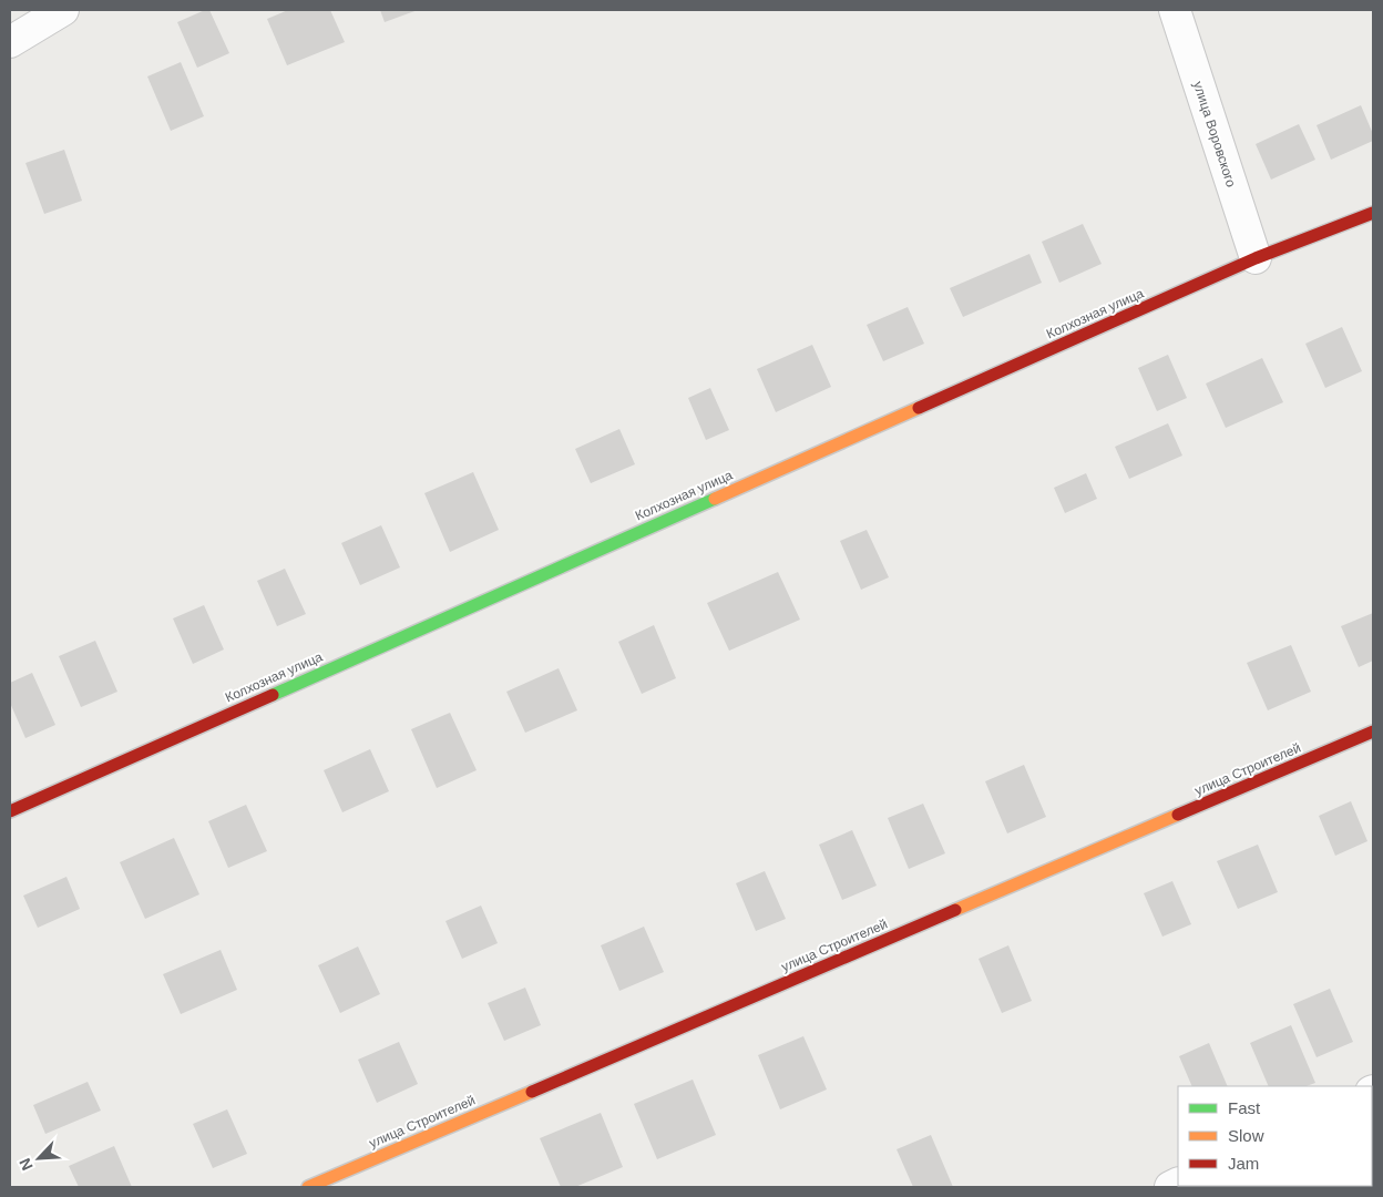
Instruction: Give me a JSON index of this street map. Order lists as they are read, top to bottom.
{
  "streets": {
    "street": ["улица Воровского", "Колхозная улица", "улица Строителей"]
  },
  "crossings": [
    ["улица Воровского", "Колхозная улица"]
  ],
  "legend": ["Fast", "Slow", "Jam"],
  "north": "bottom left"
}
